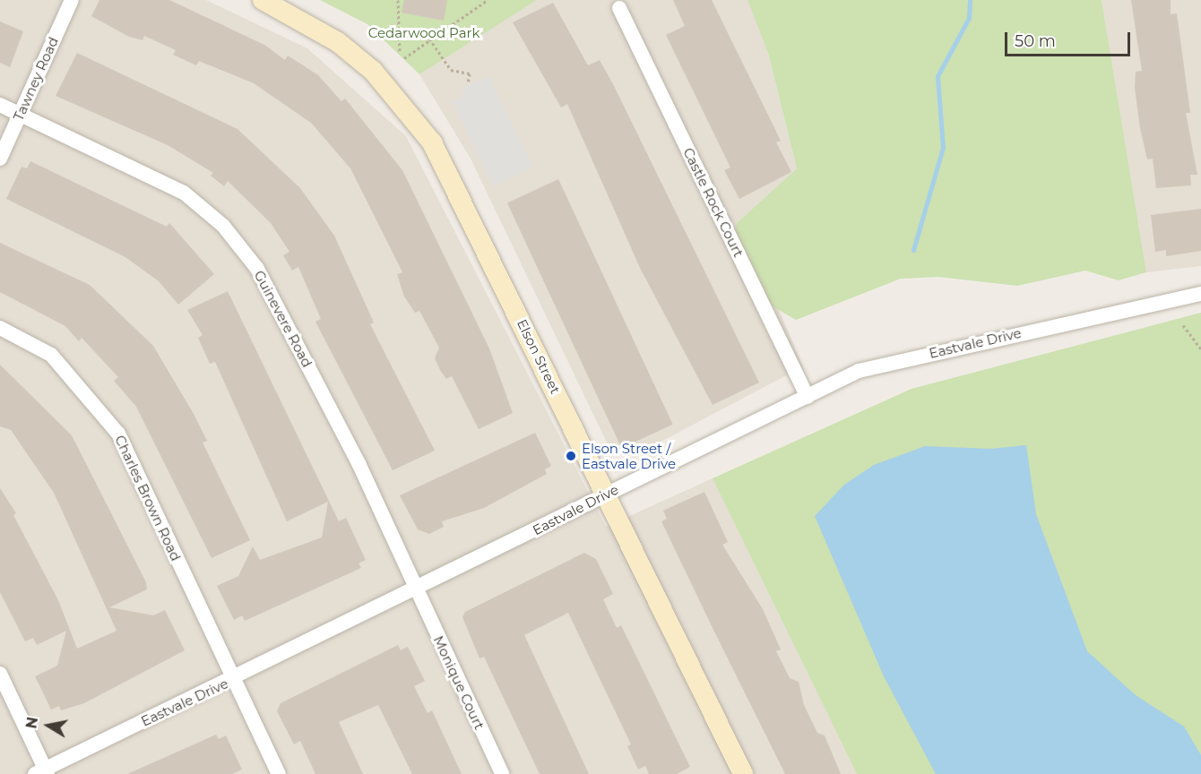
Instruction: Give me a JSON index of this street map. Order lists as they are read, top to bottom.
{
  "streets": {
    "street": [
      "Tawney Road",
      "Castle Rock Court",
      "Guinevere Road",
      "Eastvale Drive",
      "Elson Street",
      "Charles Brown Road",
      "Monique Court"
    ]
  },
  "crossings": [
    ["Tawney Road", "Guinevere Road"],
    ["Castle Rock Court", "Eastvale Drive"],
    ["Guinevere Road", "Eastvale Drive"],
    ["Guinevere Road", "Monique Court"],
    ["Eastvale Drive", "Elson Street"],
    ["Eastvale Drive", "Charles Brown Road"],
    ["Eastvale Drive", "Monique Court"]
  ],
  "parks": ["Cedarwood Park"],
  "places": ["Elson Street / Eastvale Drive"],
  "scale_bar": "50 m",
  "north": "left"
}
